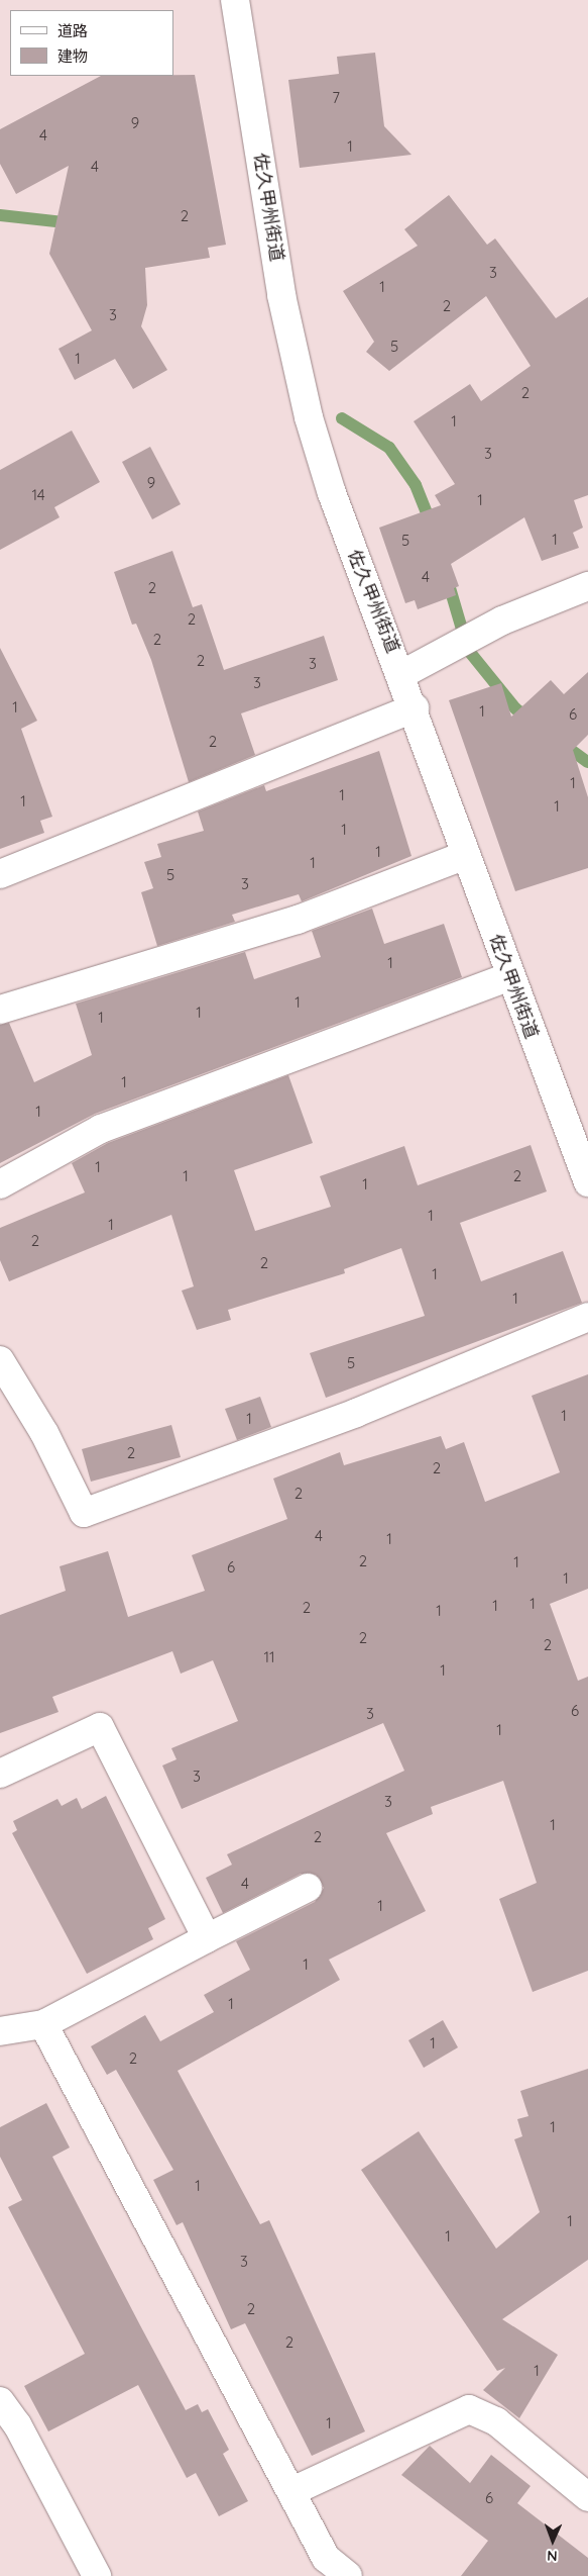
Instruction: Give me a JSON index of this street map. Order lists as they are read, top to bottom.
{
  "streets": {
    "street": ["佐久甲州街道"]
  },
  "house_numbers": [
    "7",
    "9",
    "4",
    "1",
    "4",
    "2",
    "3",
    "1",
    "2",
    "3",
    "5",
    "1",
    "2",
    "1",
    "3",
    "9",
    "14",
    "1",
    "1",
    "5",
    "4",
    "2",
    "2",
    "2",
    "2",
    "3",
    "3",
    "1",
    "1",
    "6",
    "2",
    "1",
    "1",
    "1",
    "1",
    "1",
    "1",
    "1",
    "5",
    "3",
    "1",
    "1",
    "1",
    "1",
    "1",
    "1",
    "1",
    "1",
    "2",
    "1",
    "1",
    "1",
    "2",
    "2",
    "1",
    "1",
    "5",
    "1",
    "1",
    "2",
    "2",
    "2",
    "4",
    "1",
    "2",
    "1",
    "6",
    "1",
    "1",
    "1",
    "2",
    "1",
    "2",
    "2",
    "11",
    "1",
    "6",
    "3",
    "1",
    "3",
    "3",
    "1",
    "2",
    "4",
    "1",
    "1",
    "1",
    "1",
    "2",
    "1",
    "1",
    "1",
    "1",
    "3",
    "2",
    "2",
    "1",
    "1",
    "6"
  ],
  "legend": ["道路", "建物"],
  "north": "bottom"
}
